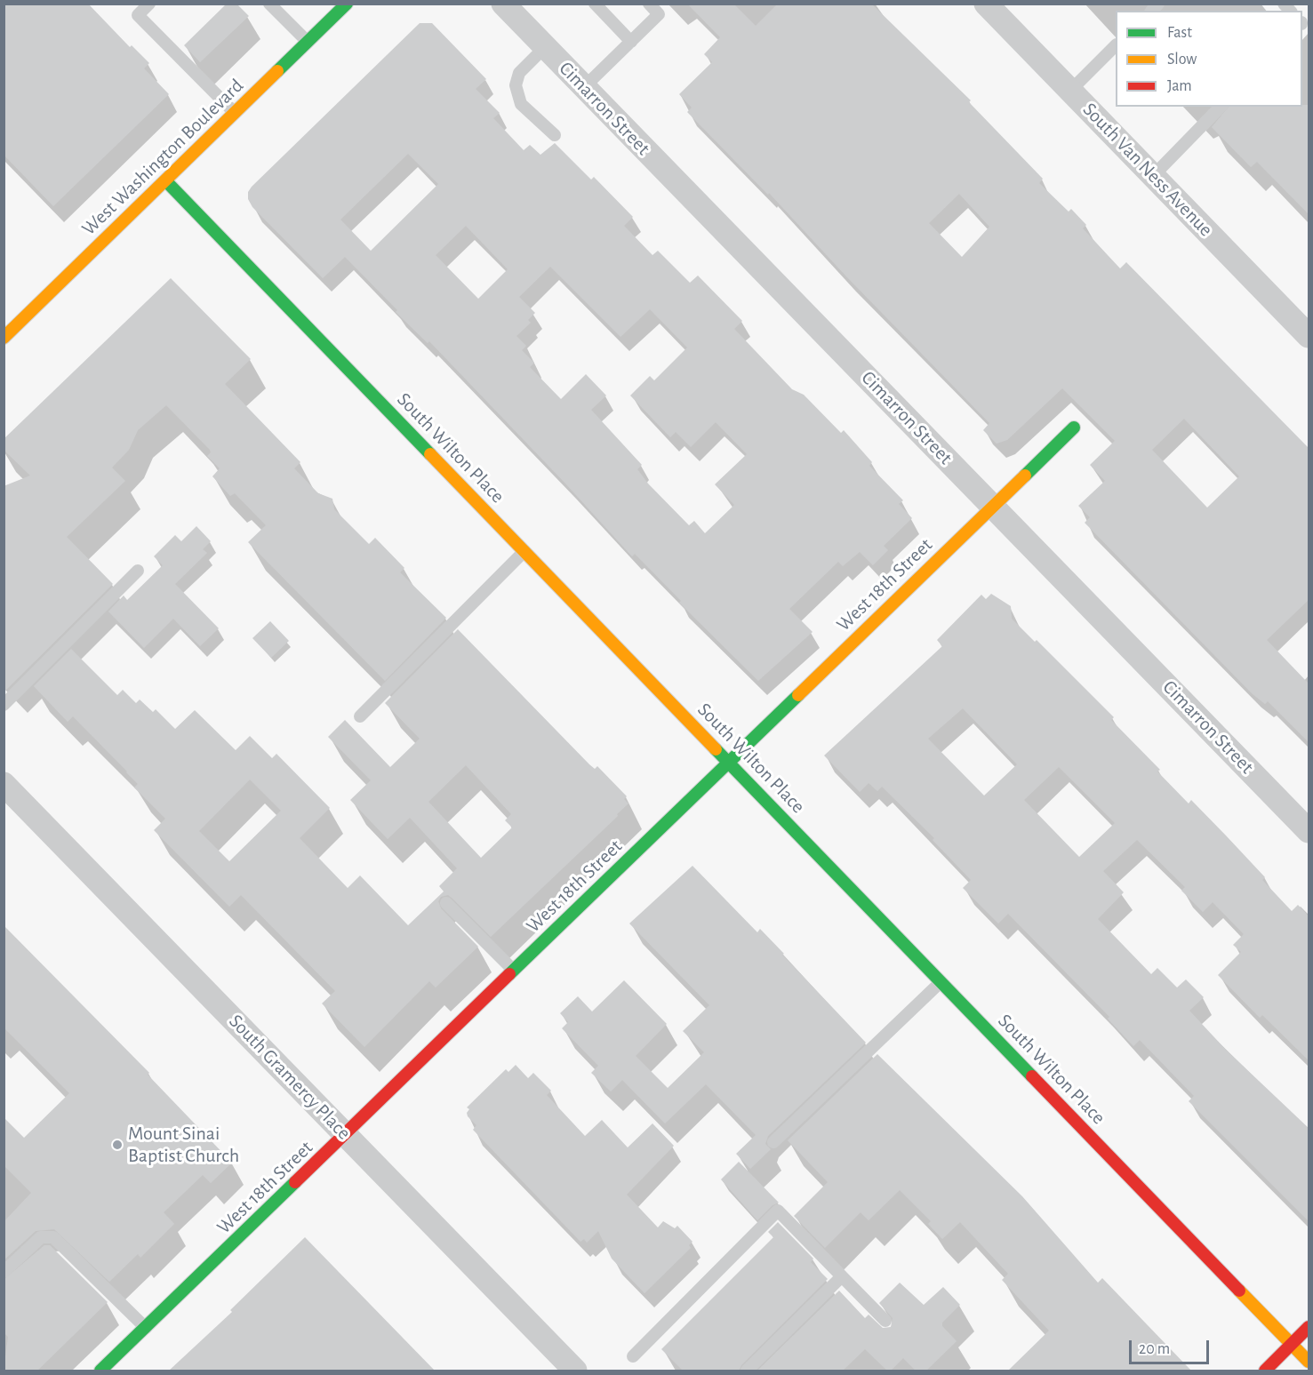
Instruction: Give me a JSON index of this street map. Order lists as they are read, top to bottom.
{
  "streets": {
    "street": [
      "Cimarron Street",
      "West Washington Boulevard",
      "South Van Ness Avenue",
      "South Wilton Place",
      "West 18th Street",
      "South Gramercy Place"
    ]
  },
  "crossings": [
    ["Cimarron Street", "West 18th Street"],
    ["West Washington Boulevard", "South Wilton Place"],
    ["South Wilton Place", "West 18th Street"],
    ["West 18th Street", "South Gramercy Place"]
  ],
  "places": ["Mount Sinai Baptist Church"],
  "legend": ["Fast", "Slow", "Jam"],
  "scale_bar": "20 m"
}
